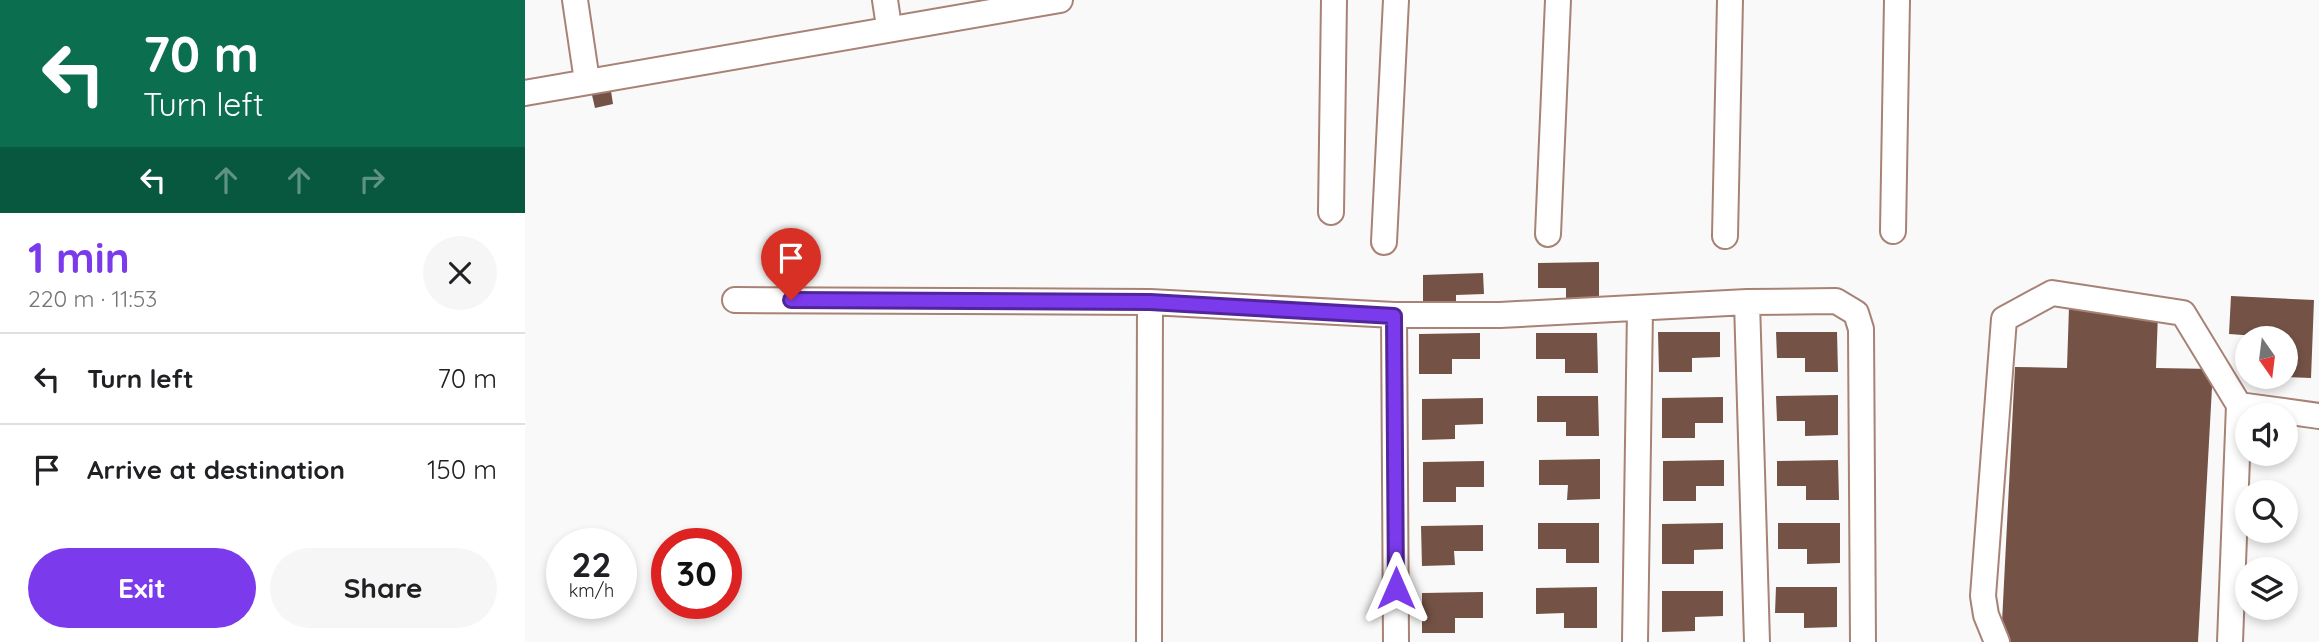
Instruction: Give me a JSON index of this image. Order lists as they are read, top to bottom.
{
  "north": "bottom",
  "page": {
    "turn": ["70 m", "Turn left"],
    "heading": ["1 min", "220 m · 11:53"],
    "list": [
      {
        "name": "Turn left",
        "value": "70 m"
      },
      {
        "name": "Arrive at destination",
        "value": "150 m"
      }
    ],
    "speed": "22 km/h",
    "limit": "30",
    "buttons": ["Exit", "Share"]
  }
}
